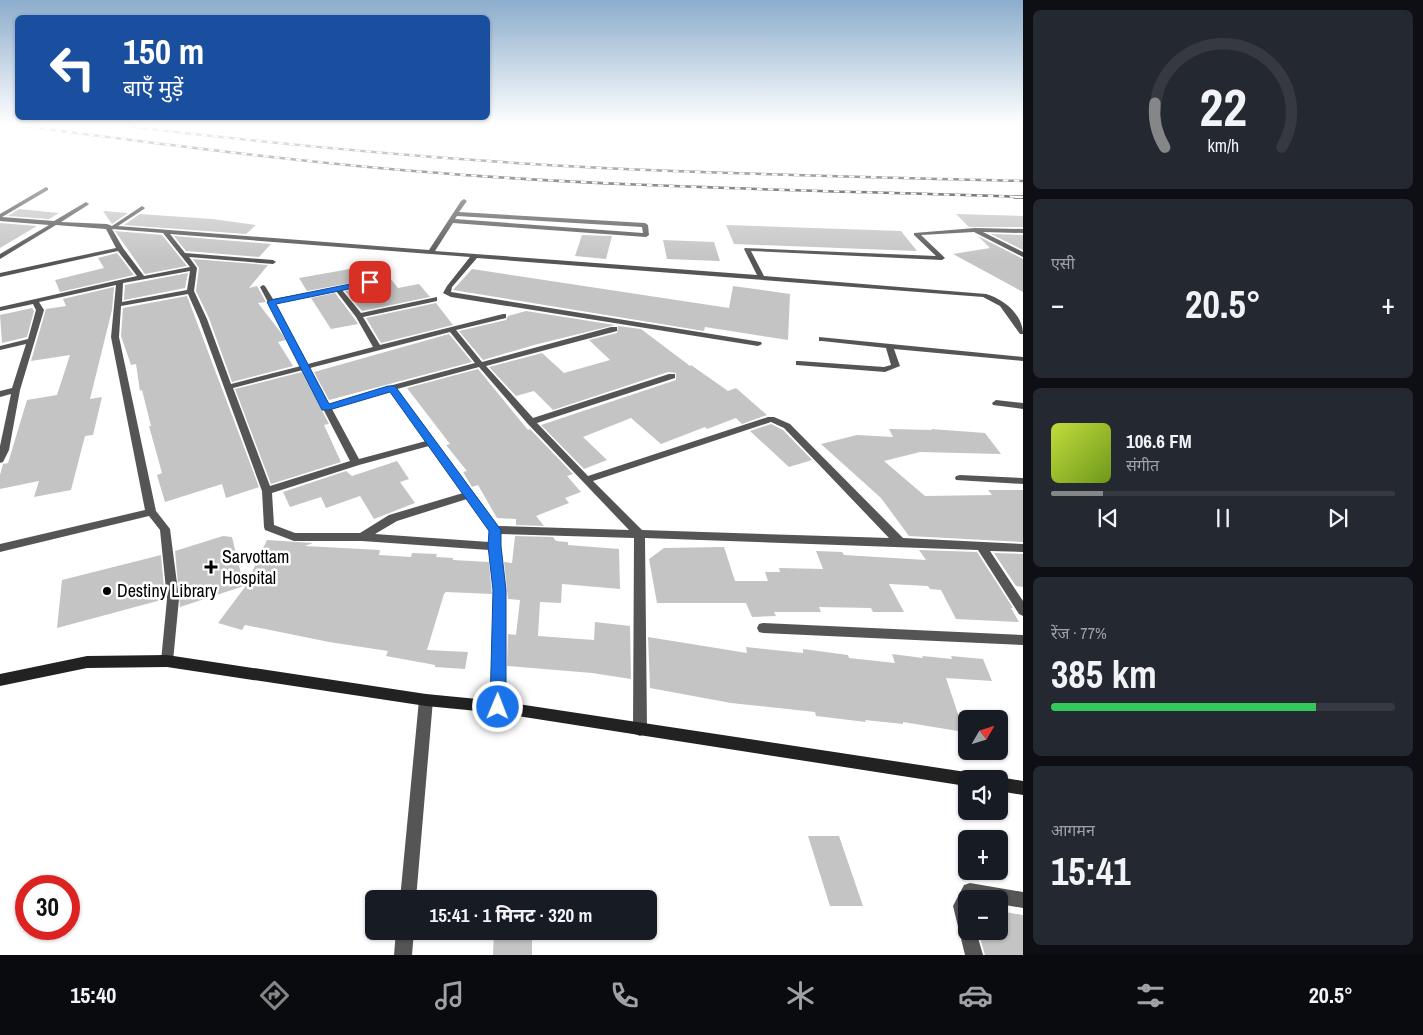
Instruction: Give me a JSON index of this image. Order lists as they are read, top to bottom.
{
  "places": {
    "health": ["Sarvottam Hospital"],
    "other": ["Destiny Library"]
  },
  "north": "top right",
  "page": {
    "turn": ["150 m", "बाएँ मुड़ें"],
    "tile": [
      "एसी",
      ["रेंज · 77%", "385 km"],
      ["आगमन", "15:41"]
    ],
    "heat": ["−", "20.5°", "+"],
    "song": ["106.6 FM", "संगीत"],
    "map_buttons": ["+", "−"],
    "limit": "30",
    "trip": "15:41 · 1 मिनट · 320 m",
    "tabs": ["15:40", "20.5°"],
    "gauge": ["22", "km/h"]
  }
}
